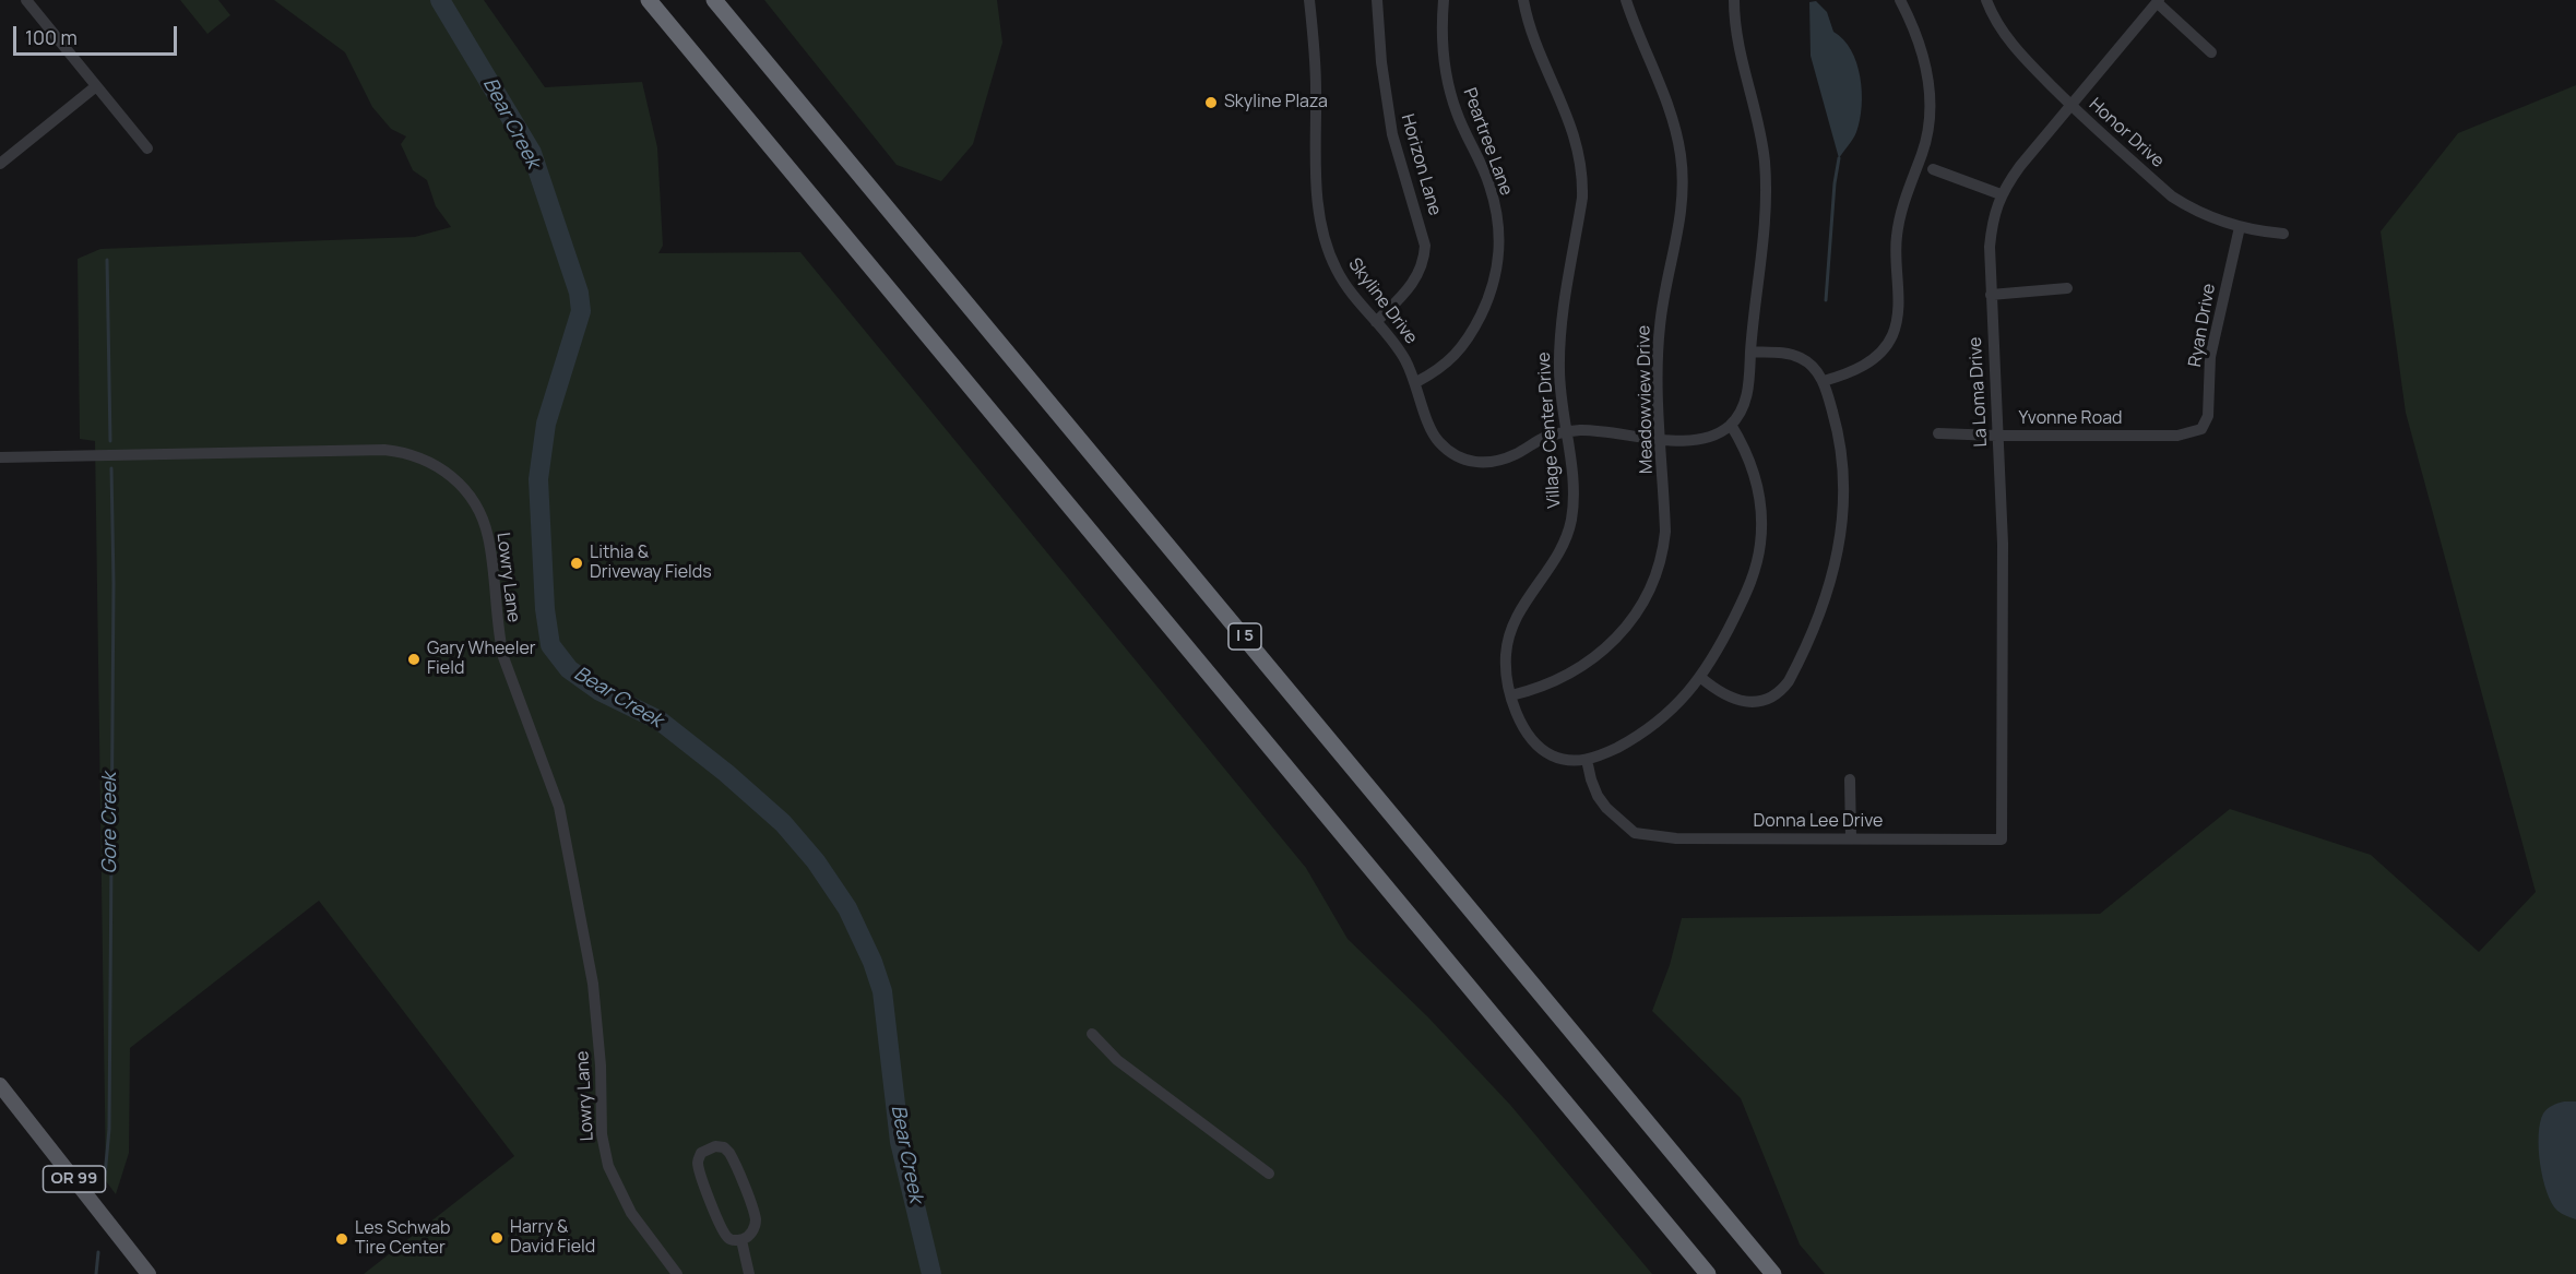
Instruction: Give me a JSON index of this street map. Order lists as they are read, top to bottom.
{
  "streets": {
    "highway": ["I 5"],
    "main road": ["OR 99"],
    "street": [
      "Honor Drive",
      "Peartree Lane",
      "Horizon Lane",
      "Skyline Drive",
      "Ryan Drive",
      "La Loma Drive",
      "Meadowview Drive",
      "Yvonne Road",
      "Village Center Drive",
      "Lowry Lane",
      "Donna Lee Drive"
    ]
  },
  "crossings": [
    ["Honor Drive", "Ryan Drive"],
    ["Honor Drive", "La Loma Drive"],
    ["Peartree Lane", "Skyline Drive"],
    ["Horizon Lane", "Skyline Drive"],
    ["Skyline Drive", "Meadowview Drive"],
    ["Skyline Drive", "Village Center Drive"],
    ["Ryan Drive", "Yvonne Road"],
    ["La Loma Drive", "Yvonne Road"],
    ["La Loma Drive", "Donna Lee Drive"],
    ["Meadowview Drive", "Village Center Drive"],
    ["Village Center Drive", "Donna Lee Drive"]
  ],
  "water": ["Bear Creek", "Gore Creek"],
  "places": [
    "Skyline Plaza",
    "Lithia & Driveway Fields",
    "Gary Wheeler Field",
    "Harry & David Field",
    "Les Schwab Tire Center"
  ],
  "scale_bar": "100 m"
}
